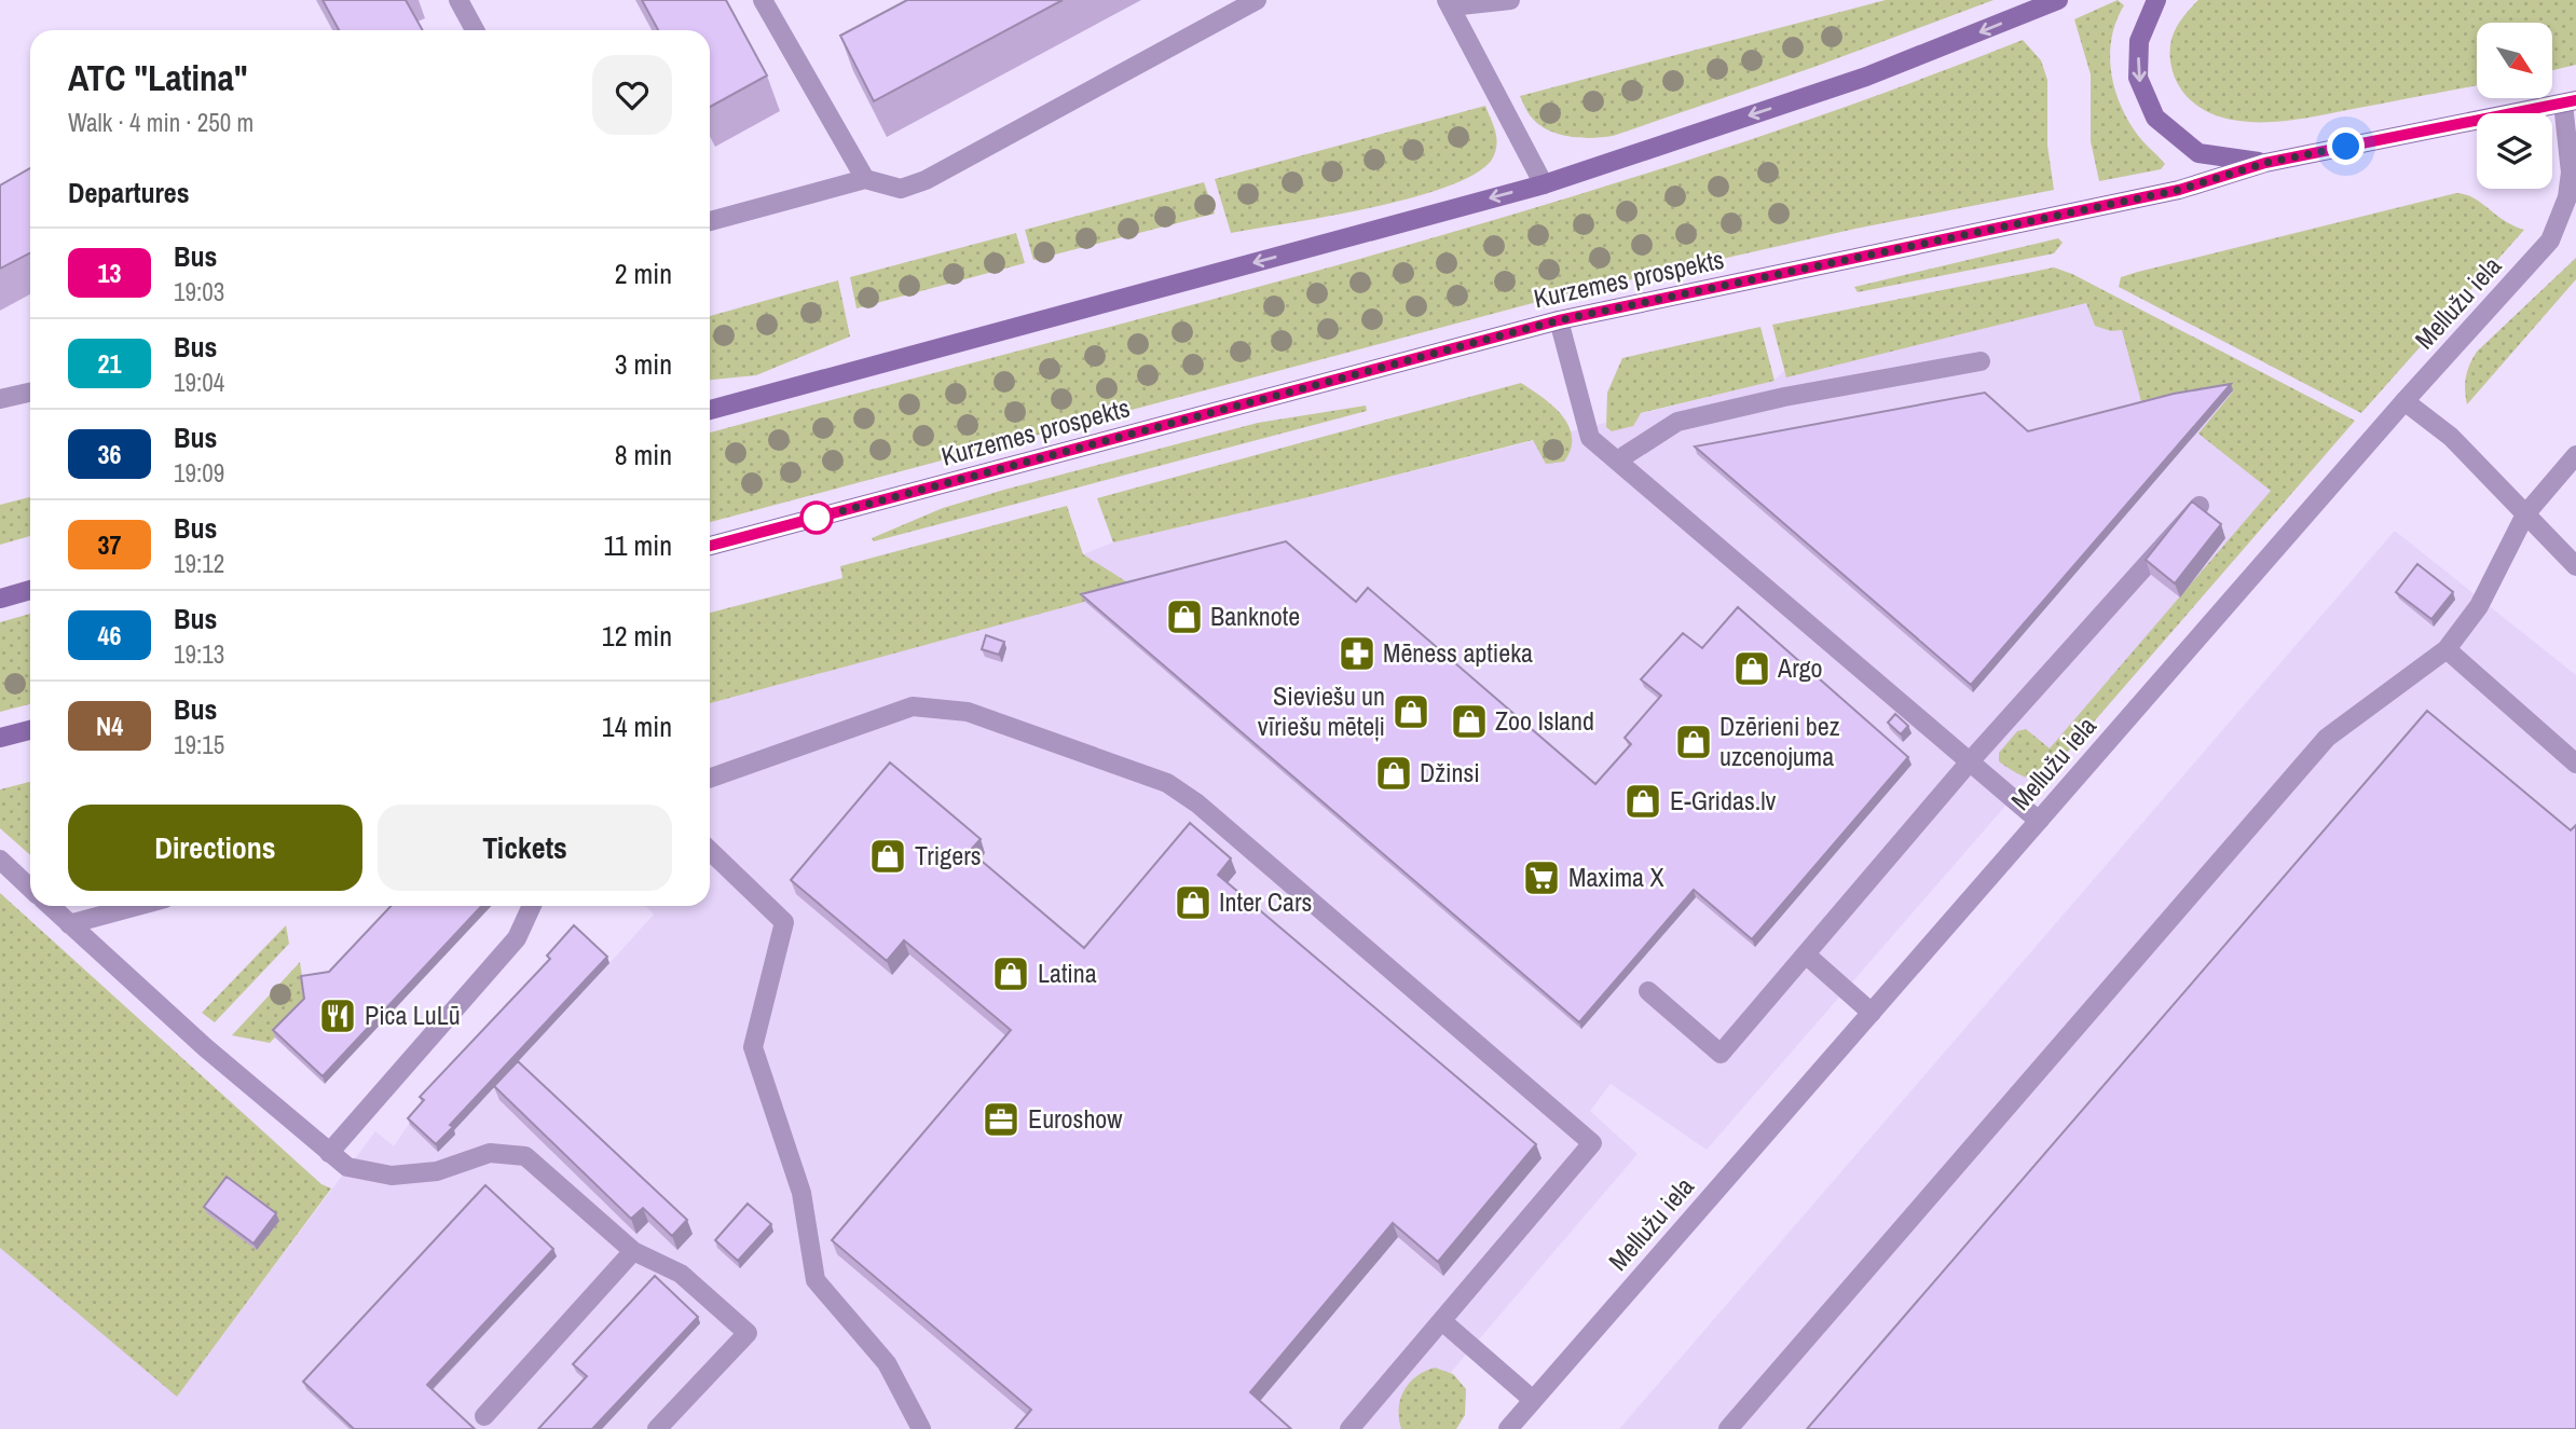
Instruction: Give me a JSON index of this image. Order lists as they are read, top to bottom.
{
  "streets": {
    "main road": ["Kurzemes prospekts"],
    "street": ["Mellužu iela"]
  },
  "crossings": [
    ["Kurzemes prospekts", "Mellužu iela"]
  ],
  "places": {
    "shop": [
      "Banknote",
      "Argo",
      "Sieviešu un vīriešu mēteļi",
      "Zoo Island",
      "Dzērieni bez uzcenojuma",
      "Džinsi",
      "E-Gridas.lv",
      "Trigers",
      "Inter Cars",
      "Latina"
    ],
    "pharmacy": ["Mēness aptieka"],
    "supermarket": ["Maxima X"],
    "restaurant": ["Pica LuLū"],
    "office": ["Euroshow"]
  },
  "lines": ["bus line 13"],
  "north": "bottom right",
  "page": {
    "heading": [
      ["ATC \"Latina\"", "Walk · 4 min · 250 m"],
      "Departures"
    ],
    "list": [
      {
        "mark": "13",
        "name": "Bus",
        "note": "19:03",
        "value": "2 min"
      },
      {
        "mark": "21",
        "name": "Bus",
        "note": "19:04",
        "value": "3 min"
      },
      {
        "mark": "36",
        "name": "Bus",
        "note": "19:09",
        "value": "8 min"
      },
      {
        "mark": "37",
        "name": "Bus",
        "note": "19:12",
        "value": "11 min"
      },
      {
        "mark": "46",
        "name": "Bus",
        "note": "19:13",
        "value": "12 min"
      },
      {
        "mark": "N4",
        "name": "Bus",
        "note": "19:15",
        "value": "14 min"
      }
    ],
    "buttons": ["Directions", "Tickets"]
  }
}
